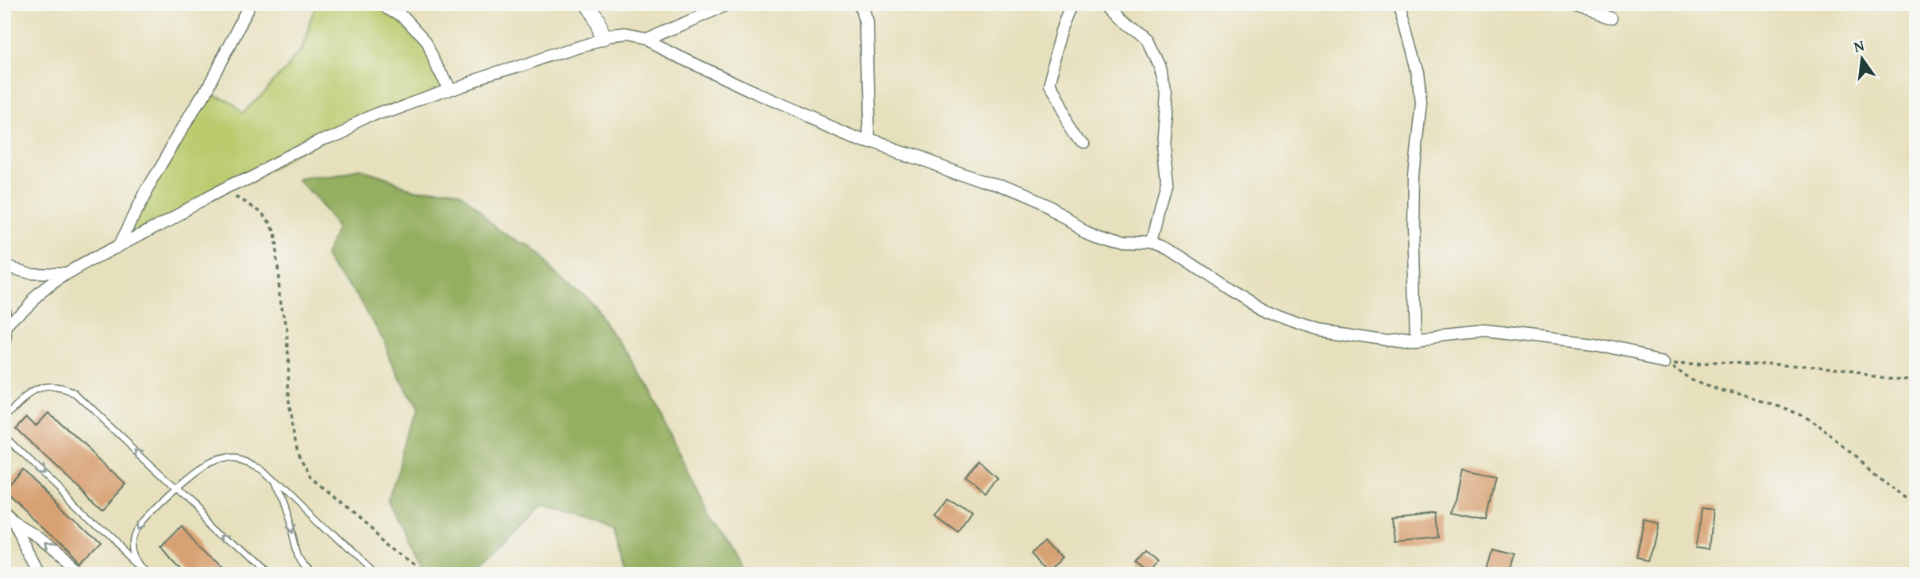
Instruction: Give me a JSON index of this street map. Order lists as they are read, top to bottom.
{
  "north": "top"
}
